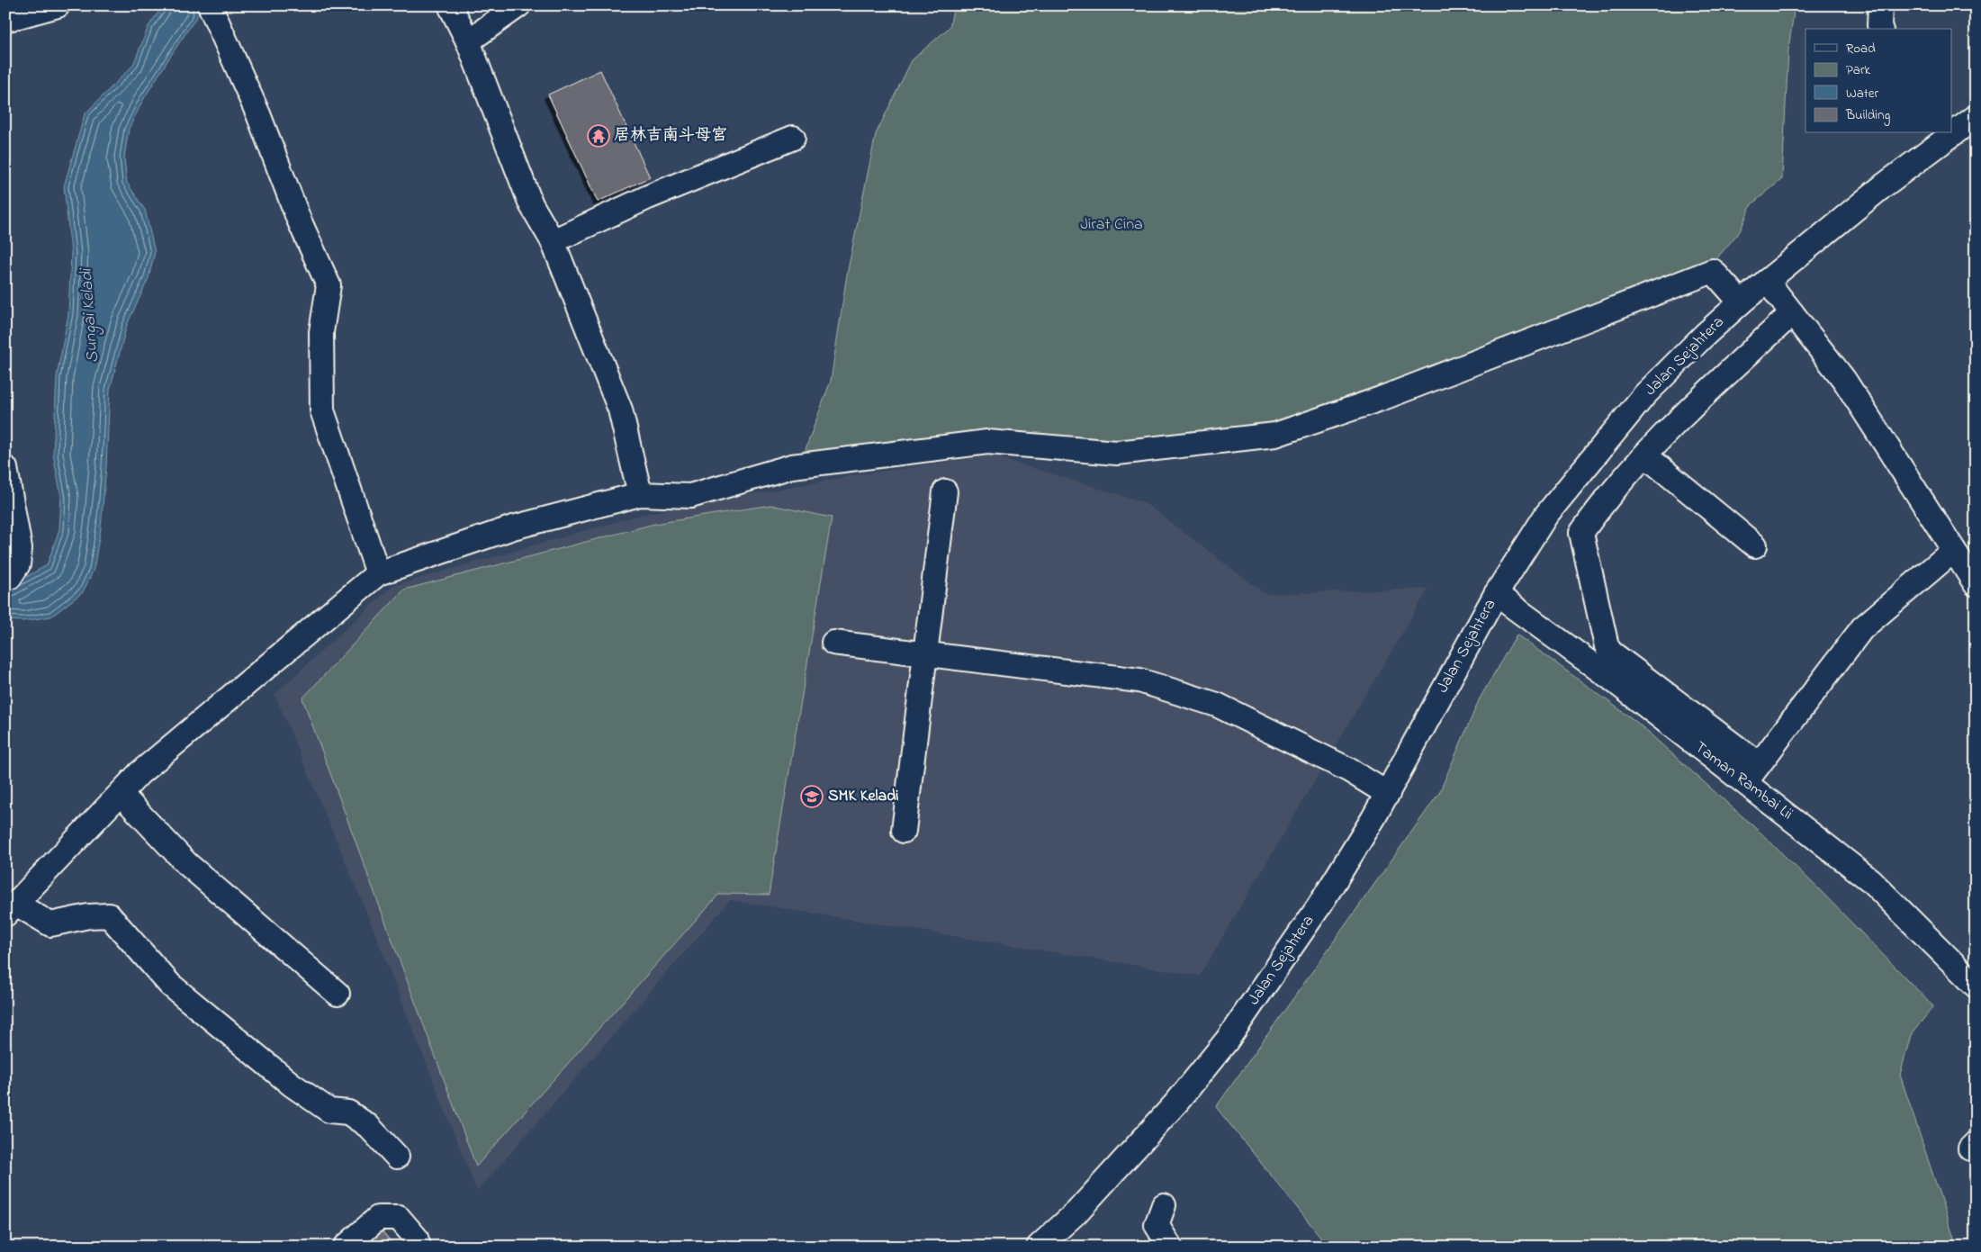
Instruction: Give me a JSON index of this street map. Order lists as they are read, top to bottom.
{
  "streets": {
    "street": ["Jalan Sejahtera", "Taman Rambai Lii"]
  },
  "crossings": [
    ["Jalan Sejahtera", "Taman Rambai Lii"]
  ],
  "water": ["Sungai Keladi"],
  "parks": ["Jirat Cina"],
  "places": {
    "temple": ["居林吉南斗母宫"],
    "school or university": ["SMK Keladi"]
  },
  "legend": [
    "Road",
    "Park",
    "Water",
    "Building"
  ]
}
